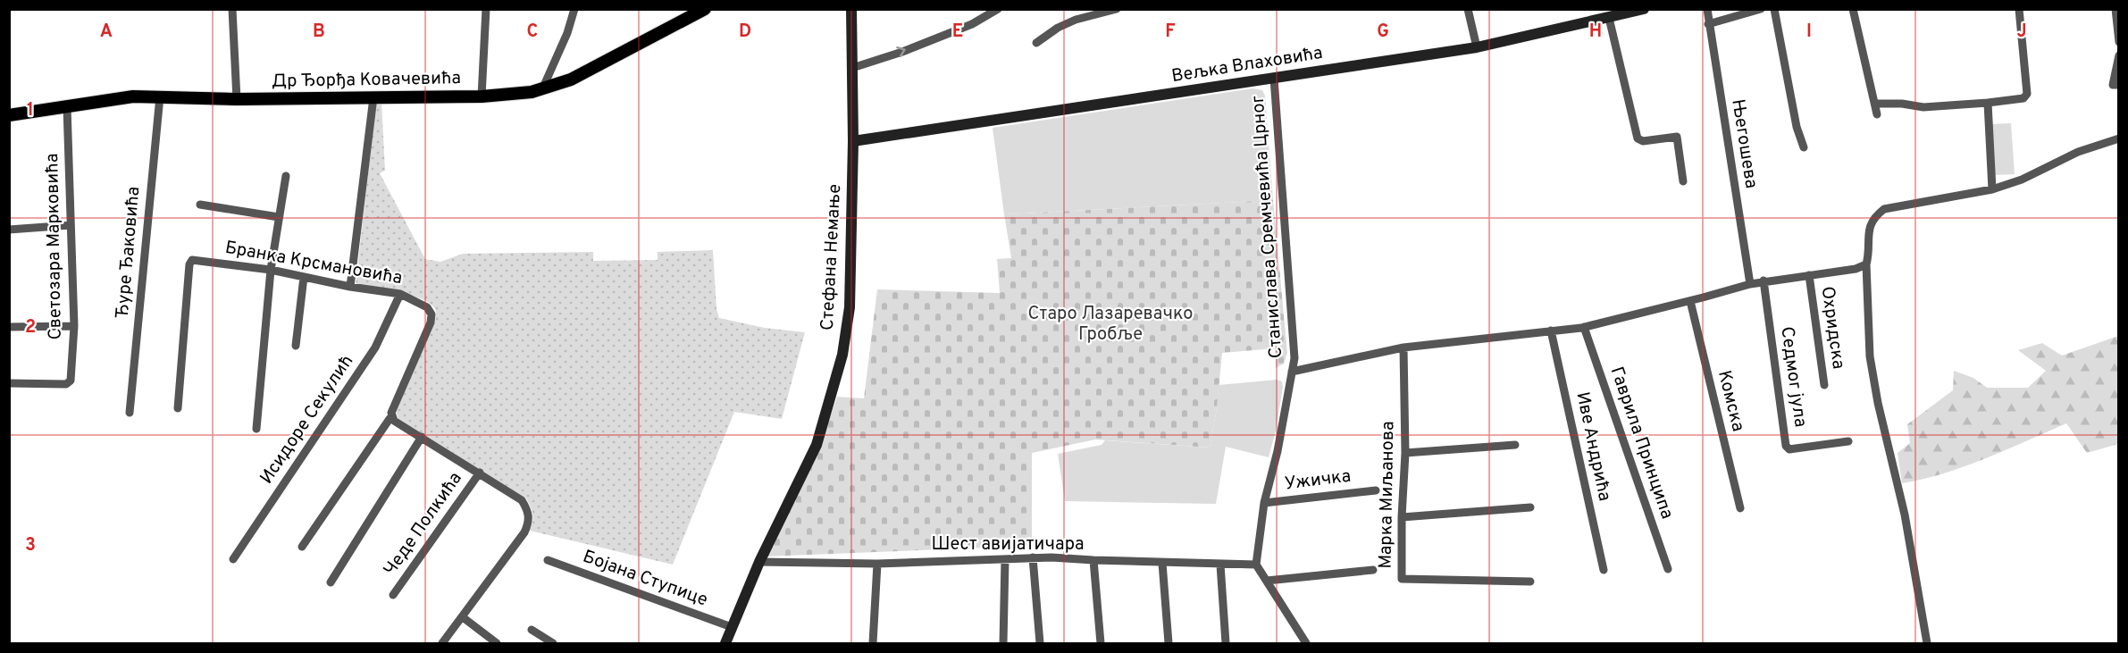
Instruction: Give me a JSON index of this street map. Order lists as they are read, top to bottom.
{
  "streets": {
    "main road": ["Др Ђорђа Ковачевића"],
    "street": [
      "Вељка Влаховића",
      "Његошева",
      "Станислава Сремчевића Црног",
      "Светозара Марковића",
      "Ђуре Ђаковића",
      "Стефана Немање",
      "Бранка Крсмановића",
      "Охридска",
      "Седмог јула",
      "Комска",
      "Исидоре Секулић",
      "Гаврила Принципа",
      "Иве Андрића",
      "Ужичка",
      "Марка Миљанова",
      "Чеде Полкића",
      "Шест авијатичара",
      "Бојана Ступице"
    ]
  },
  "crossings": [
    ["Вељка Влаховића", "Станислава Сремчевића Црног"],
    ["Вељка Влаховића", "Стефана Немање"],
    ["Др Ђорђа Ковачевића", "Светозара Марковића"],
    ["Др Ђорђа Ковачевића", "Ђуре Ђаковића"],
    ["Његошева", "Станислава Сремчевића Црног"],
    ["Станислава Сремчевића Црног", "Охридска"],
    ["Станислава Сремчевића Црног", "Седмог јула"],
    ["Станислава Сремчевића Црног", "Комска"],
    ["Станислава Сремчевића Црног", "Гаврила Принципа"],
    ["Станислава Сремчевића Црног", "Иве Андрића"],
    ["Станислава Сремчевића Црног", "Ужичка"],
    ["Станислава Сремчевића Црног", "Марка Миљанова"],
    ["Станислава Сремчевића Црног", "Шест авијатичара"],
    ["Стефана Немање", "Шест авијатичара"],
    ["Стефана Немање", "Бојана Ступице"],
    ["Бранка Крсмановића", "Исидоре Секулић"]
  ],
  "parks": ["Старо Лазаревачко Гробље"],
  "grid": {
    "columns": [
      "A",
      "B",
      "C",
      "D",
      "E",
      "F",
      "G",
      "H",
      "I",
      "J"
    ],
    "rows": ["1", "2", "3"]
  }
}
